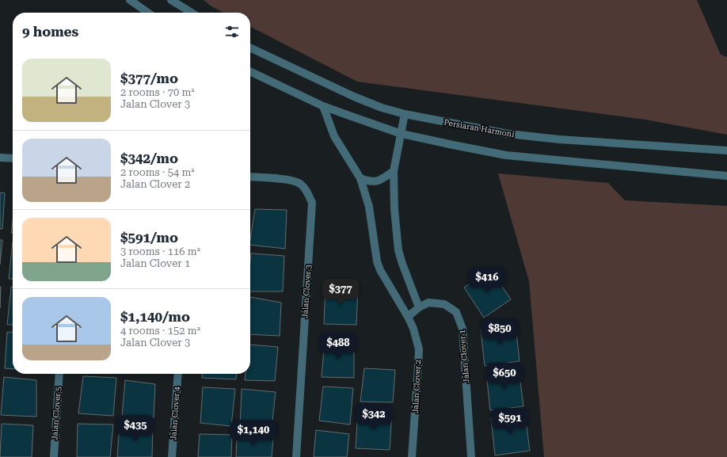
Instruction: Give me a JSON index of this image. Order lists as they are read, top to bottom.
{
  "streets": {
    "street": [
      "Persiaran Harmoni",
      "Jalan Clover 3",
      "Jalan Clover 1",
      "Jalan Clover 2",
      "Jalan Clover 5",
      "Jalan Clover 4"
    ]
  },
  "crossings": [
    ["Jalan Clover 1", "Jalan Clover 2"]
  ],
  "page": {
    "heading": "9 homes",
    "list": [
      {
        "name": "$377/mo",
        "note": "2 rooms · 70 m² · Jalan Clover 3"
      },
      {
        "name": "$342/mo",
        "note": "2 rooms · 54 m² · Jalan Clover 2"
      },
      {
        "name": "$591/mo",
        "note": "3 rooms · 116 m² · Jalan Clover 1"
      },
      {
        "name": "$1,140/mo",
        "note": "4 rooms · 152 m² · Jalan Clover 3"
      }
    ],
    "price": [
      "$416",
      "$377",
      "$850",
      "$488",
      "$650",
      "$342",
      "$591",
      "$435",
      "$1,140"
    ]
  }
}
